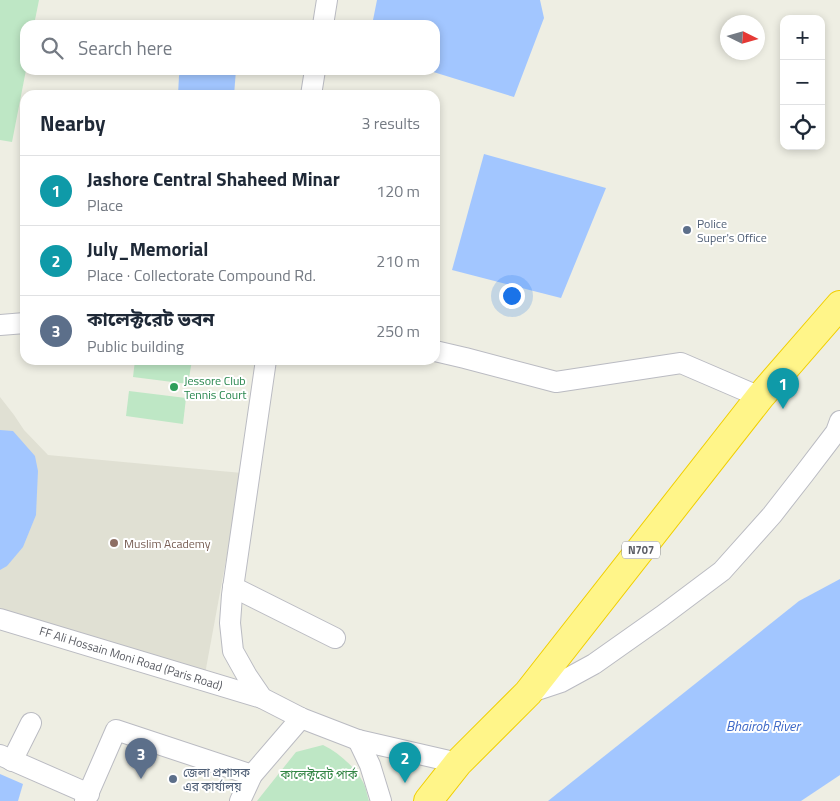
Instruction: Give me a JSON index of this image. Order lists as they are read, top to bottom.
{
  "streets": {
    "highway": ["N707"],
    "street": ["FF Ali Hossain Moni Road (Paris Road)"]
  },
  "crossings": [
    ["N707", "FF Ali Hossain Moni Road (Paris Road)"]
  ],
  "water": ["Bhairob River"],
  "parks": ["কালেক্টরেট পার্ক"],
  "places": [
    "Police Super's Office",
    "Jessore Club Tennis Court",
    "Muslim Academy",
    "জেলা প্রশাসক এর কার্যালয়"
  ],
  "north": "right",
  "page": {
    "map_buttons": ["+", "−"],
    "search": "Search here",
    "heading": ["Nearby", "3 results"],
    "list": [
      {
        "mark": "1",
        "name": "Jashore Central Shaheed Minar",
        "note": "Place",
        "value": "120 m"
      },
      {
        "mark": "2",
        "name": "July_Memorial",
        "note": "Place · Collectorate Compound Rd.",
        "value": "210 m"
      },
      {
        "mark": "3",
        "name": "কালেক্টরেট ভবন",
        "note": "Public building",
        "value": "250 m"
      }
    ],
    "pins": ["1", "3", "2"]
  }
}
